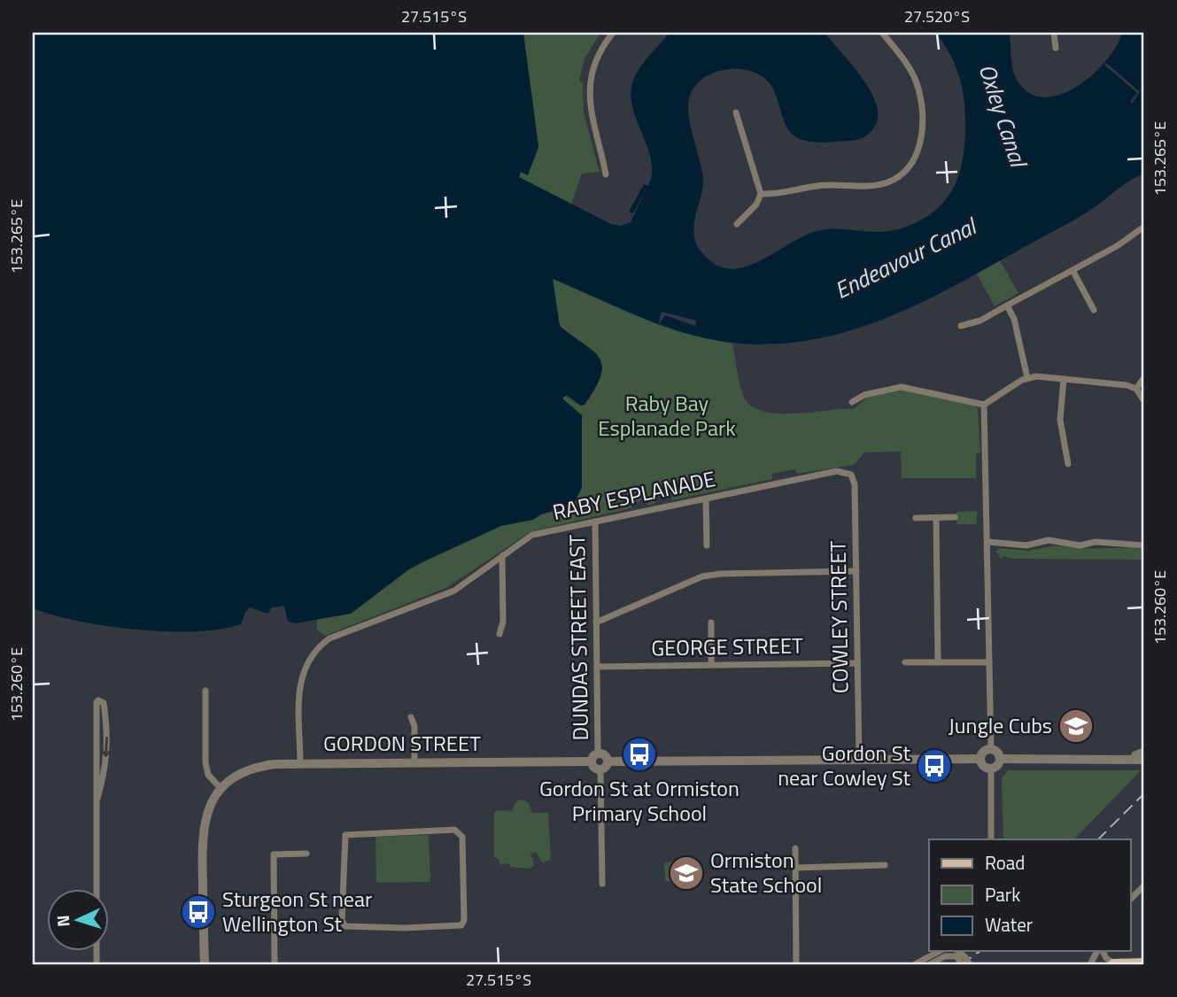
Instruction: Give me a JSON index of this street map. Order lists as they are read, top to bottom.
{
  "streets": {
    "street": [
      "RABY ESPLANADE",
      "COWLEY STREET",
      "DUNDAS STREET EAST",
      "GEORGE STREET",
      "GORDON STREET"
    ]
  },
  "crossings": [
    ["RABY ESPLANADE", "COWLEY STREET"],
    ["RABY ESPLANADE", "DUNDAS STREET EAST"],
    ["RABY ESPLANADE", "GORDON STREET"],
    ["COWLEY STREET", "GEORGE STREET"],
    ["DUNDAS STREET EAST", "GEORGE STREET"],
    ["DUNDAS STREET EAST", "GORDON STREET"]
  ],
  "water": ["Oxley Canal", "Endeavour Canal"],
  "parks": ["Raby Bay Esplanade Park"],
  "places": {
    "school or university": ["Jungle Cubs", "Ormiston State School"],
    "bus stop": ["Gordon St at Ormiston Primary School", "Gordon St near Cowley St", "Sturgeon St near Wellington St"]
  },
  "legend": ["Road", "Park", "Water"],
  "north": "left",
  "coordinates": [
    "27.515°S",
    "27.520°S",
    "153.265°E",
    "153.260°E"
  ]
}
